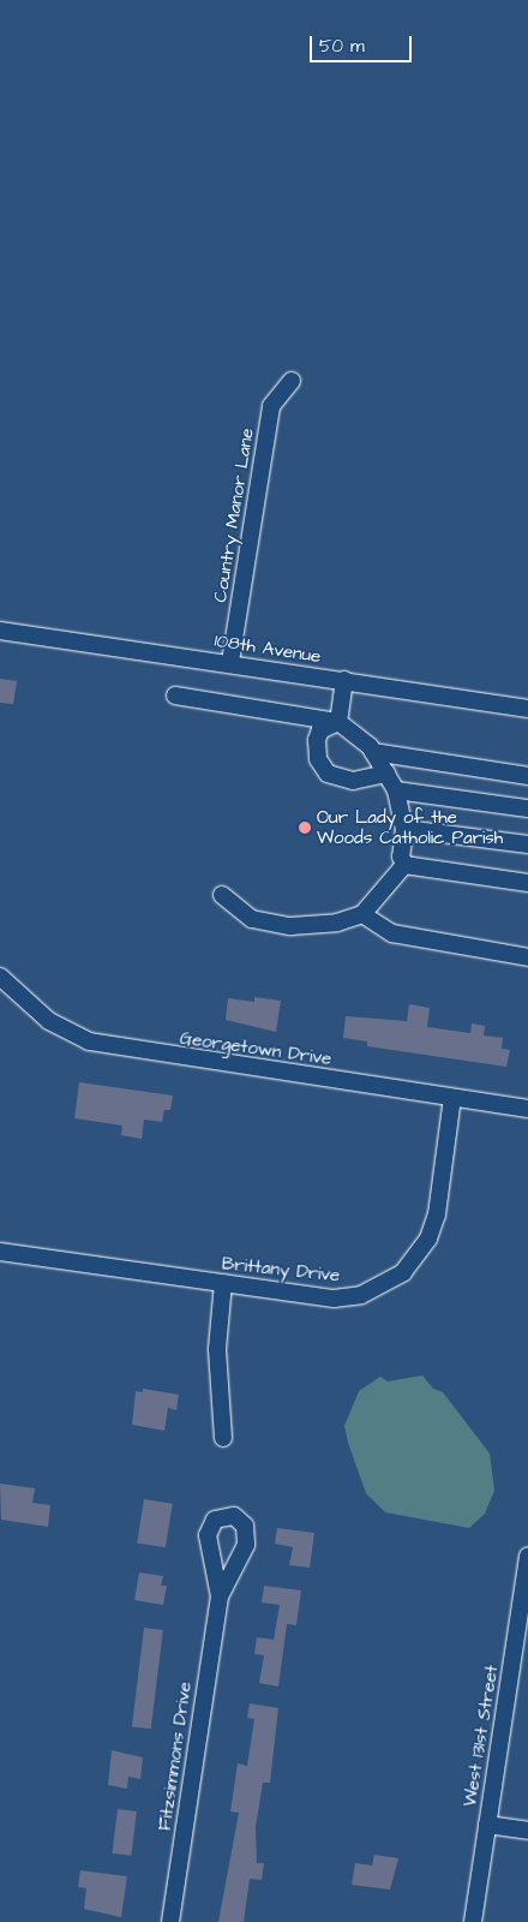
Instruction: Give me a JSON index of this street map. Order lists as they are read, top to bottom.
{
  "streets": {
    "street": [
      "Country Manor Lane",
      "108th Avenue",
      "Georgetown Drive",
      "Brittany Drive",
      "West 131st Street",
      "Fitzsimmons Drive"
    ]
  },
  "crossings": [
    ["Country Manor Lane", "108th Avenue"],
    ["Georgetown Drive", "Brittany Drive"]
  ],
  "places": ["Our Lady of the Woods Catholic Parish"],
  "scale_bar": "50 m"
}
